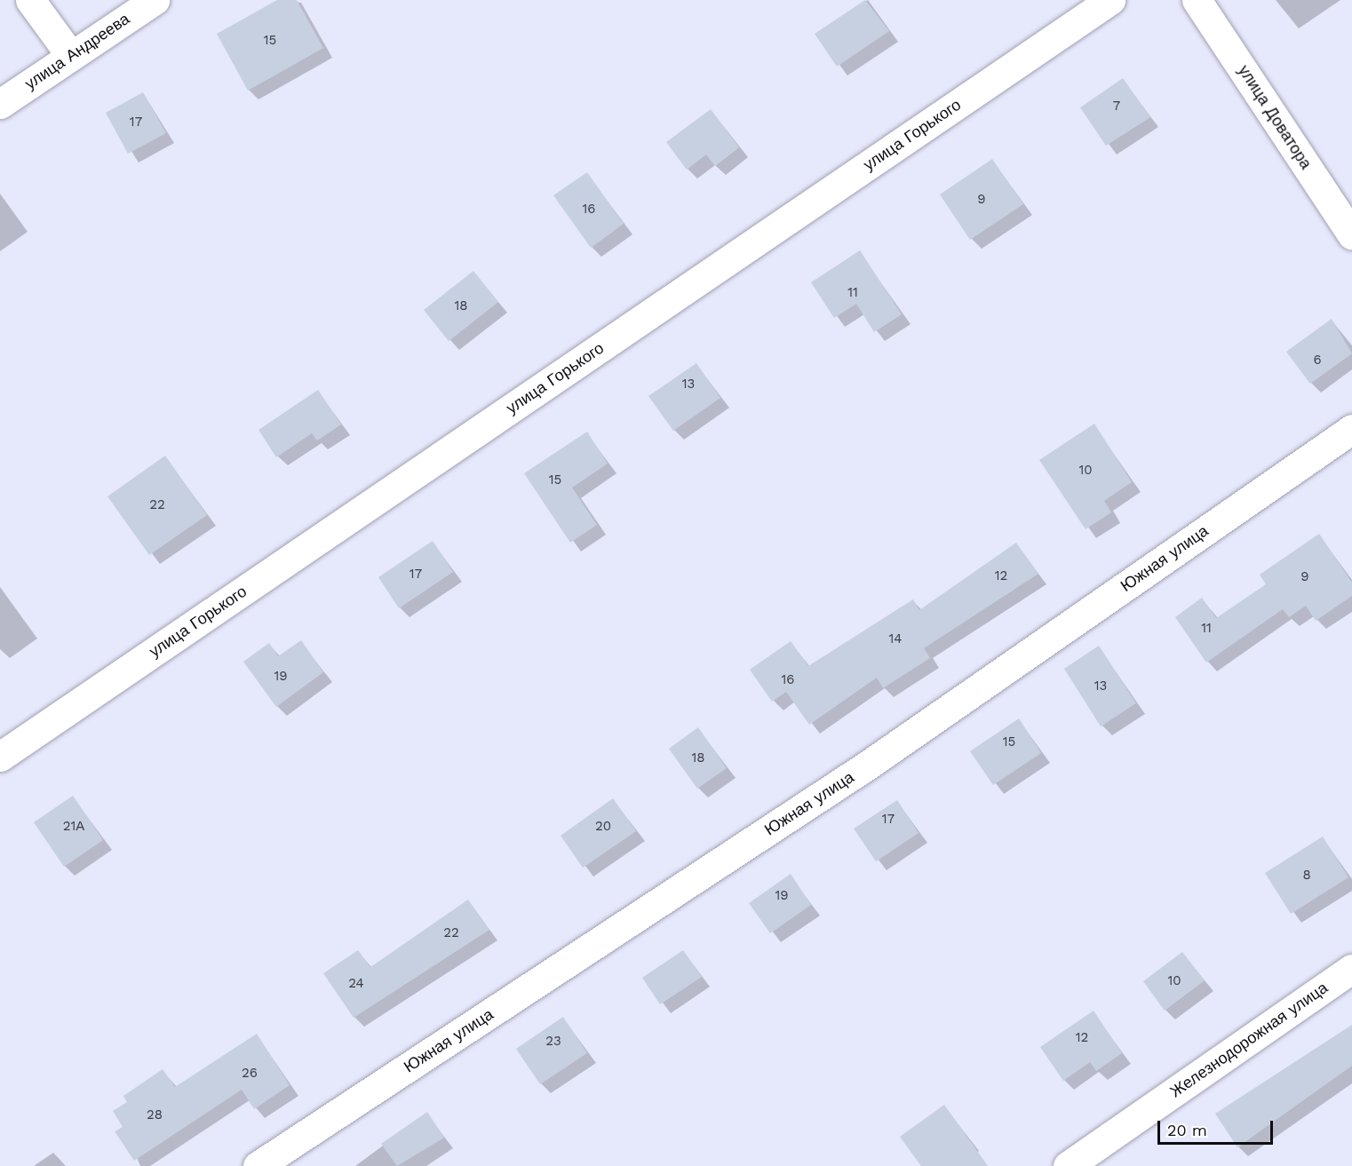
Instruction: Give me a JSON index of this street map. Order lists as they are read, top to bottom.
{
  "streets": {
    "street": [
      "улица Андреева",
      "улица Доватора",
      "улица Горького",
      "Южная улица",
      "Железнодорожная улица"
    ]
  },
  "house_numbers": [
    "15",
    "7",
    "17",
    "9",
    "16",
    "11",
    "18",
    "6",
    "13",
    "10",
    "15",
    "22",
    "17",
    "12",
    "9",
    "11",
    "14",
    "19",
    "16",
    "13",
    "15",
    "18",
    "17",
    "21А",
    "20",
    "8",
    "19",
    "22",
    "10",
    "24",
    "12",
    "23",
    "26",
    "28"
  ],
  "scale_bar": "20 m"
}
